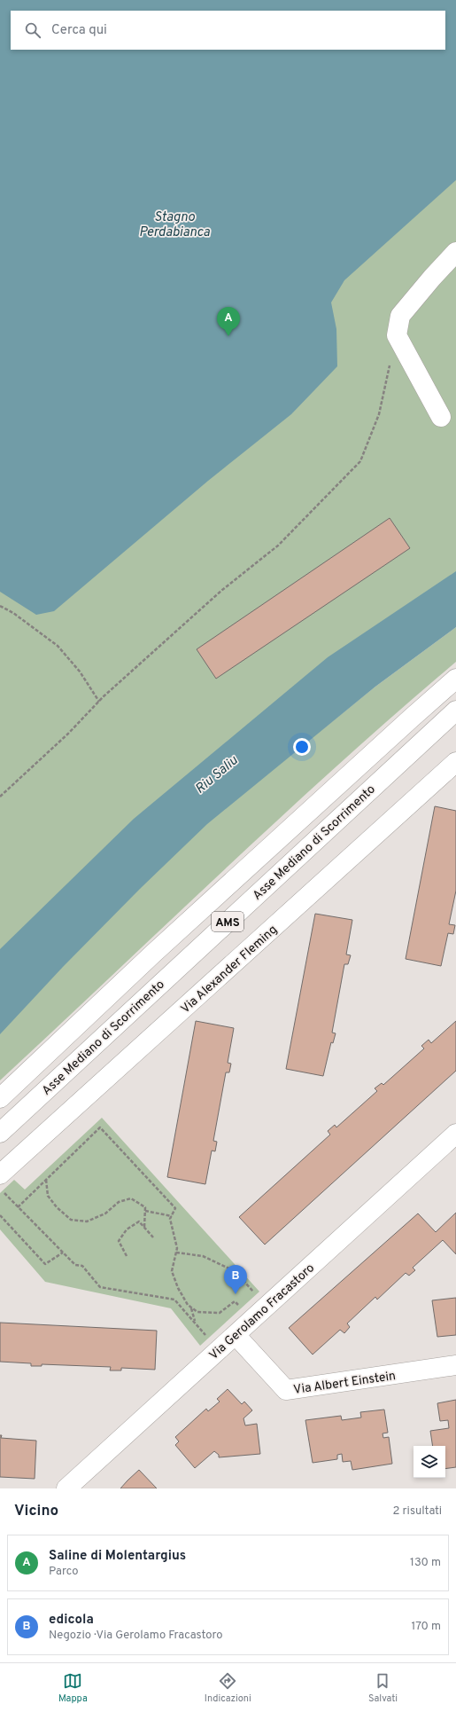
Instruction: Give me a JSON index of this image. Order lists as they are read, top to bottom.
{
  "streets": {
    "main road": [
      "Asse Mediano di Scorrimento",
      "AMS",
      "Via Alexander Fleming",
      "Via Gerolamo Fracastoro",
      "Via Albert Einstein"
    ]
  },
  "crossings": [
    ["Via Gerolamo Fracastoro", "Via Albert Einstein"]
  ],
  "water": ["Stagno Perdabianca", "Riu Saliu"],
  "page": {
    "search": "Cerca qui",
    "pins": ["A", "B"],
    "heading": ["Vicino", "2 risultati"],
    "list": [
      {
        "mark": "A",
        "name": "Saline di Molentargius",
        "note": "Parco",
        "value": "130 m"
      },
      {
        "mark": "B",
        "name": "edicola",
        "note": "Negozio · Via Gerolamo Fracastoro",
        "value": "170 m"
      }
    ],
    "nav": ["Mappa", "Indicazioni", "Salvati"]
  }
}
